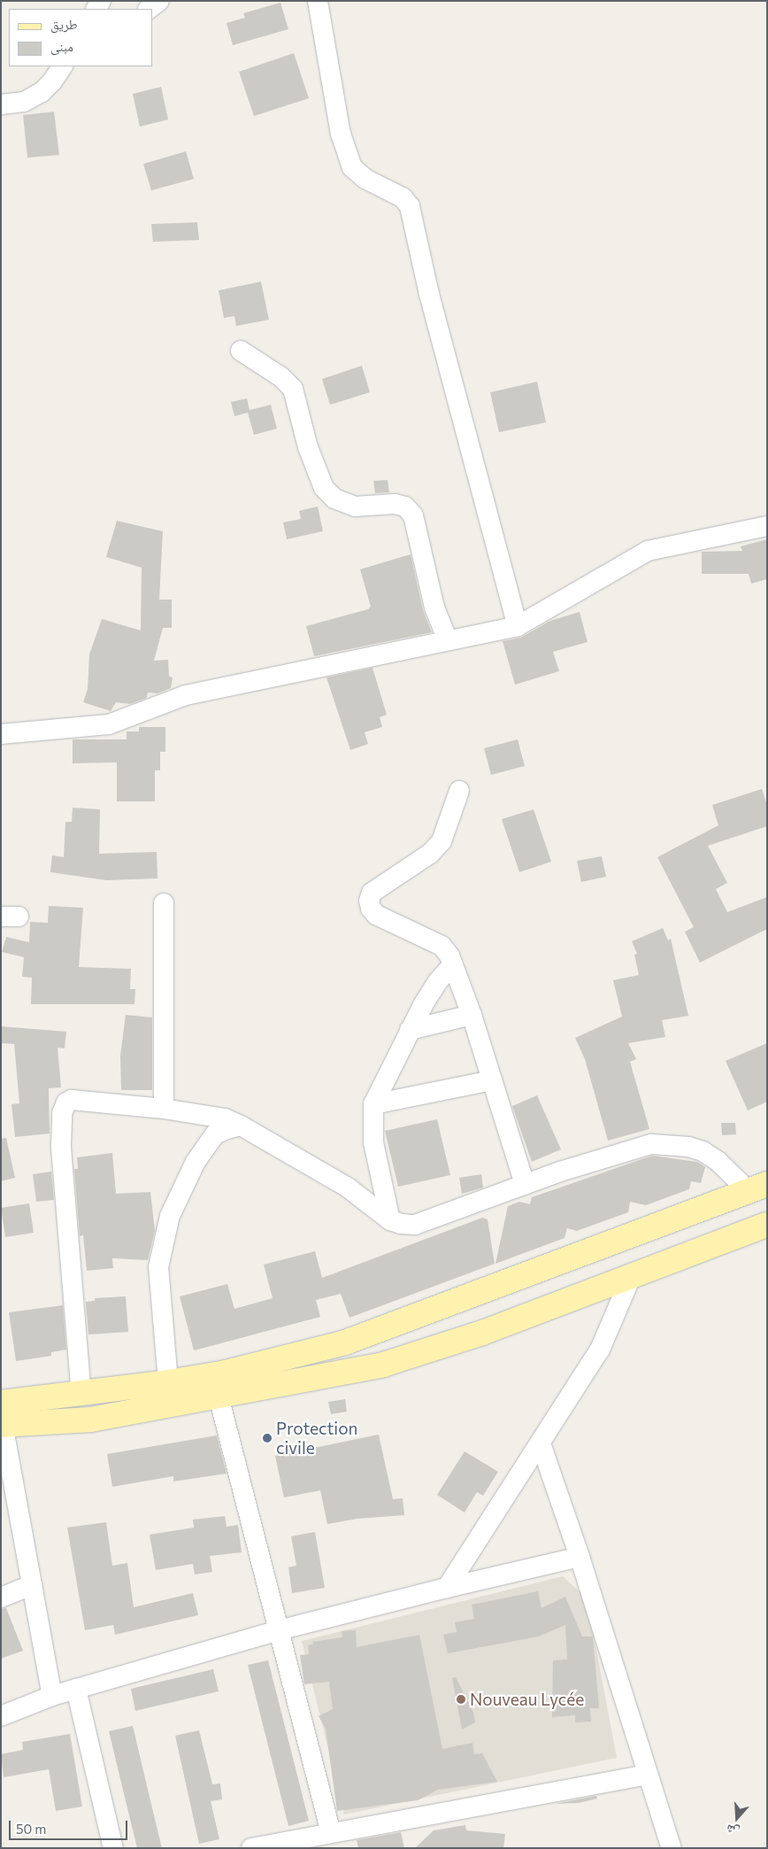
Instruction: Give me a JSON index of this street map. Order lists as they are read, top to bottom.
{
  "places": ["Protection civile", "Nouveau Lycée"],
  "legend": ["طريق", "مبنى"],
  "scale_bar": "50 m",
  "north": "bottom"
}
